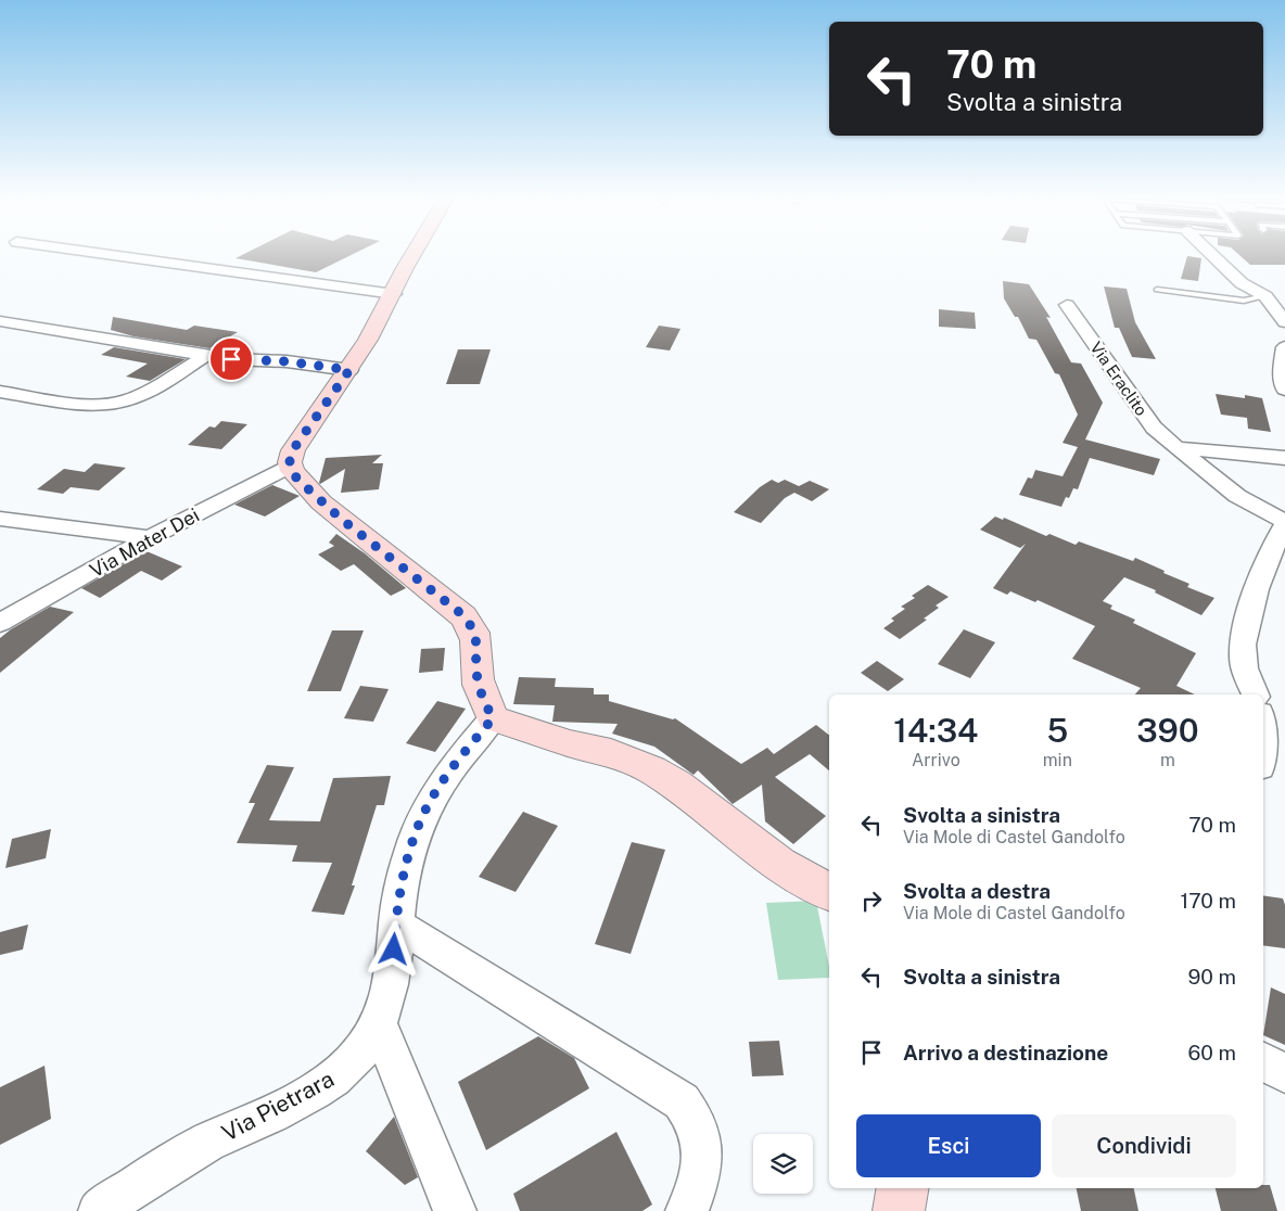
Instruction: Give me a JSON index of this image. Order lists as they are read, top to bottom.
{
  "streets": {
    "street": ["Via Eraclito", "Via Mater Dei", "Via Pietrara"]
  },
  "page": {
    "turn": ["70 m", "Svolta a sinistra"],
    "eta": [
      "14:34",
      "Arrivo",
      "5",
      "min",
      "390",
      "m"
    ],
    "list": [
      {
        "name": "Svolta a sinistra",
        "note": "Via Mole di Castel Gandolfo",
        "value": "70 m"
      },
      {
        "name": "Svolta a destra",
        "note": "Via Mole di Castel Gandolfo",
        "value": "170 m"
      },
      {
        "name": "Svolta a sinistra",
        "value": "90 m"
      },
      {
        "name": "Arrivo a destinazione",
        "value": "60 m"
      }
    ],
    "buttons": ["Esci", "Condividi"]
  }
}
